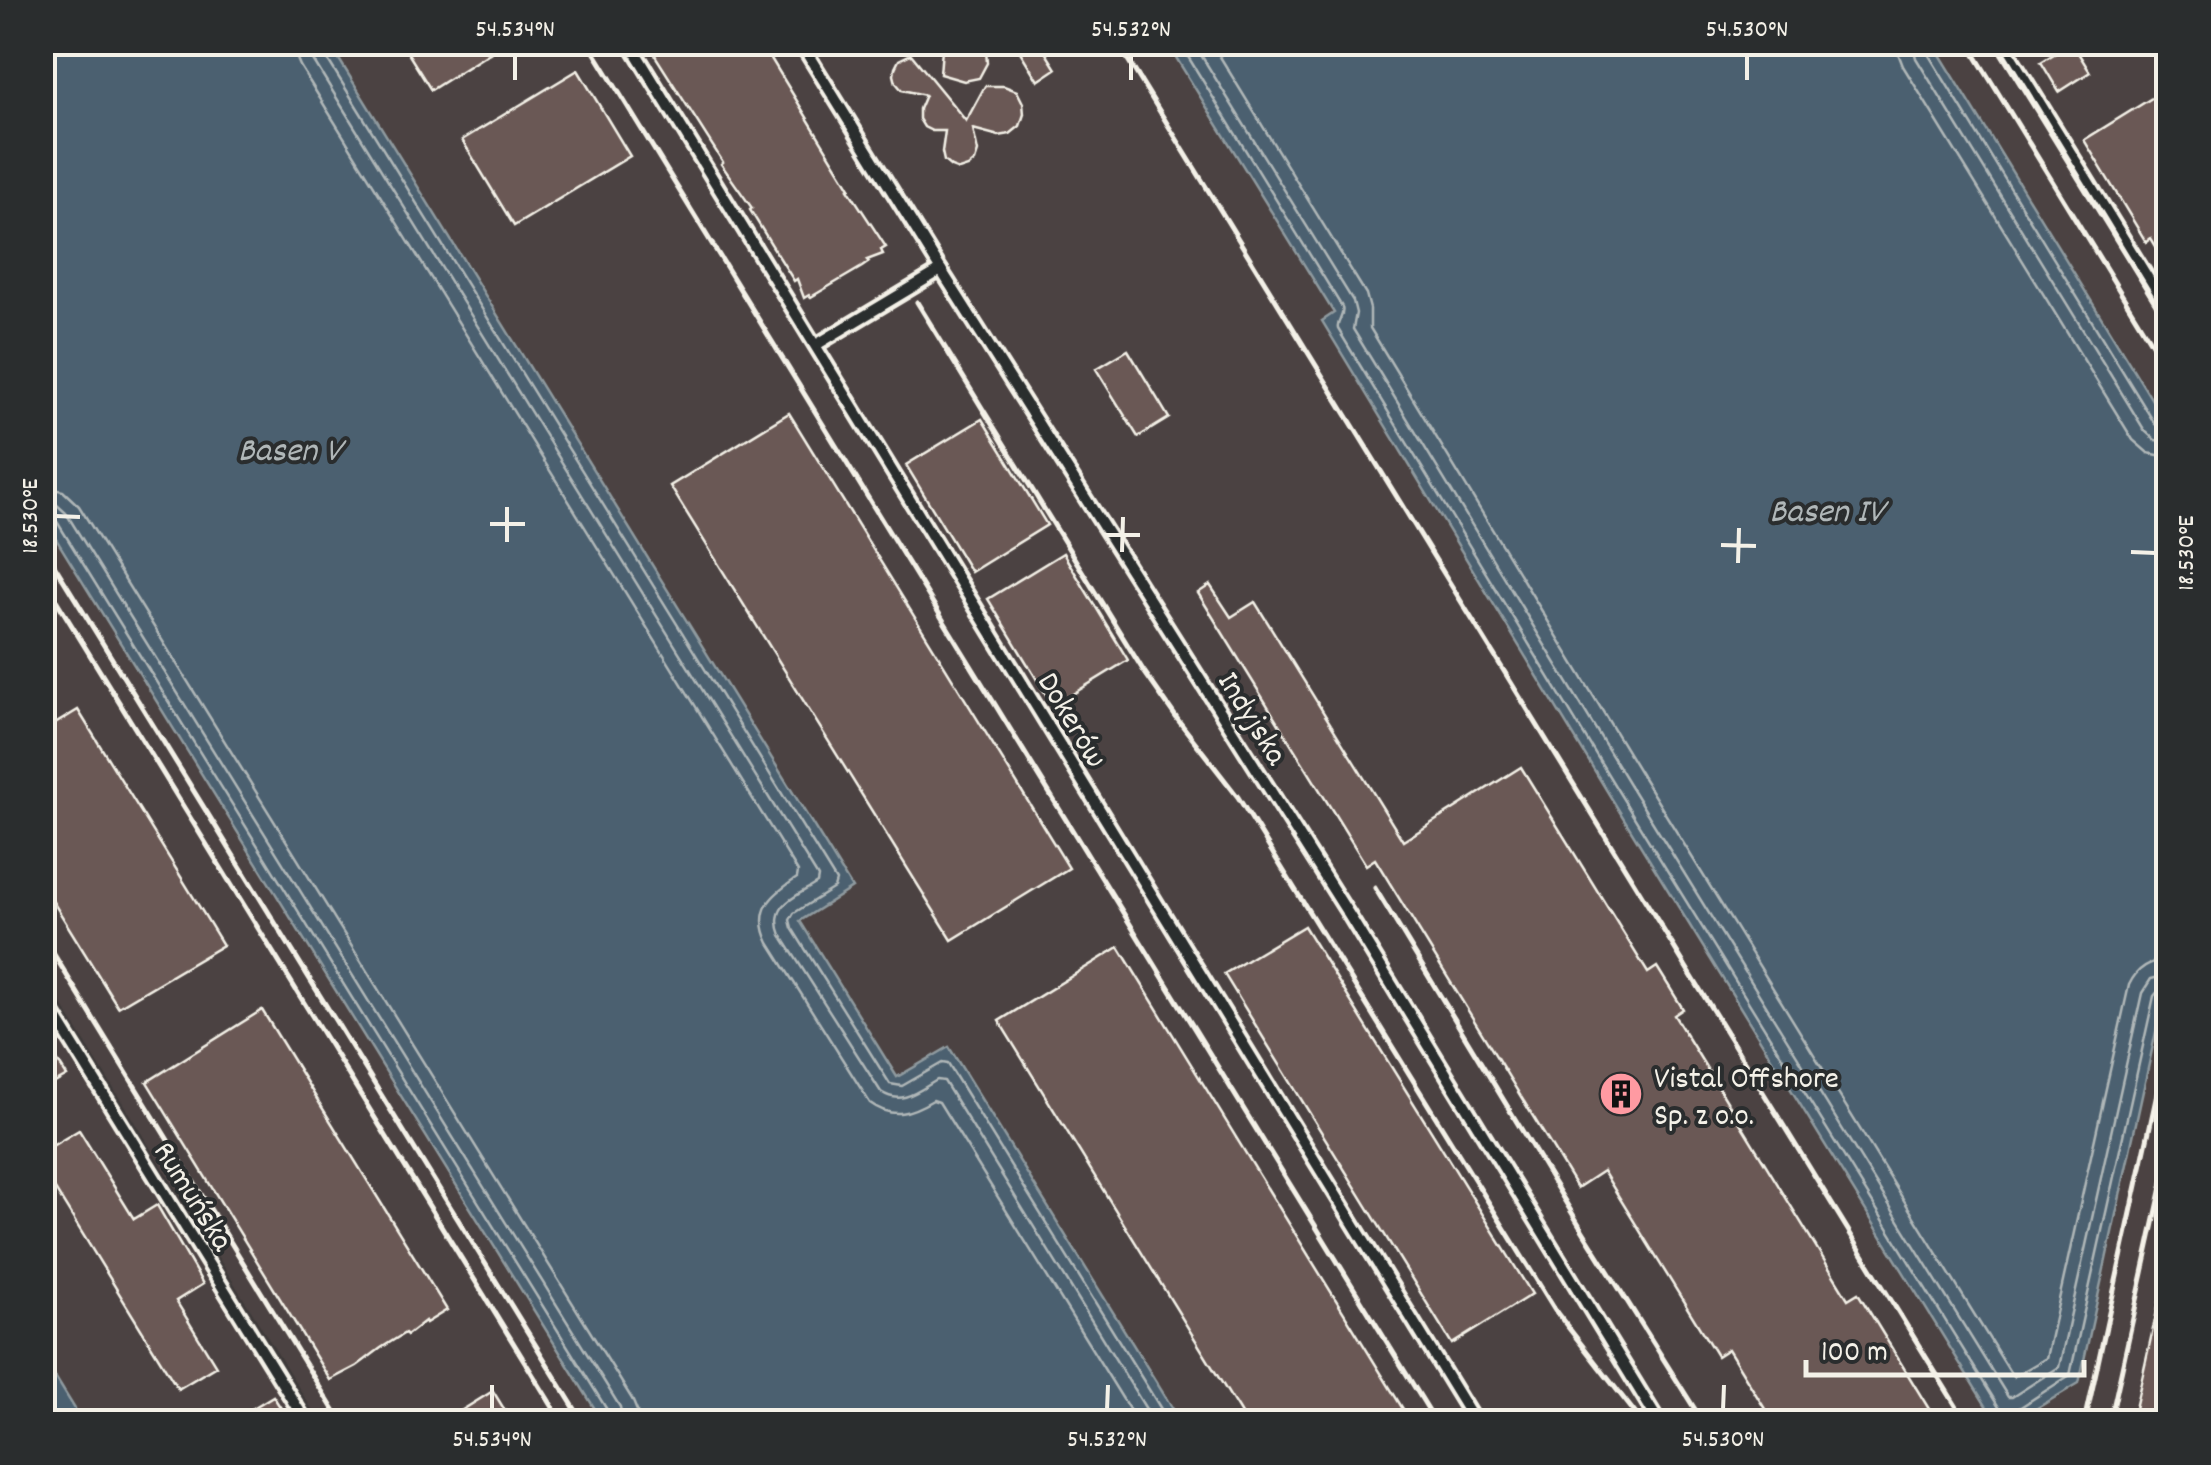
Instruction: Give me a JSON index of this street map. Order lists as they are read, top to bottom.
{
  "streets": {
    "lane": ["Indyjska", "Dokerów", "Rumuńska"]
  },
  "water": ["Basen V", "Basen IV"],
  "places": {
    "building": ["Vistal Offshore Sp. z o.o."]
  },
  "scale_bar": "100 m",
  "coordinates": [
    "54.534°N",
    "54.532°N",
    "54.530°N",
    "18.530°E"
  ]
}
